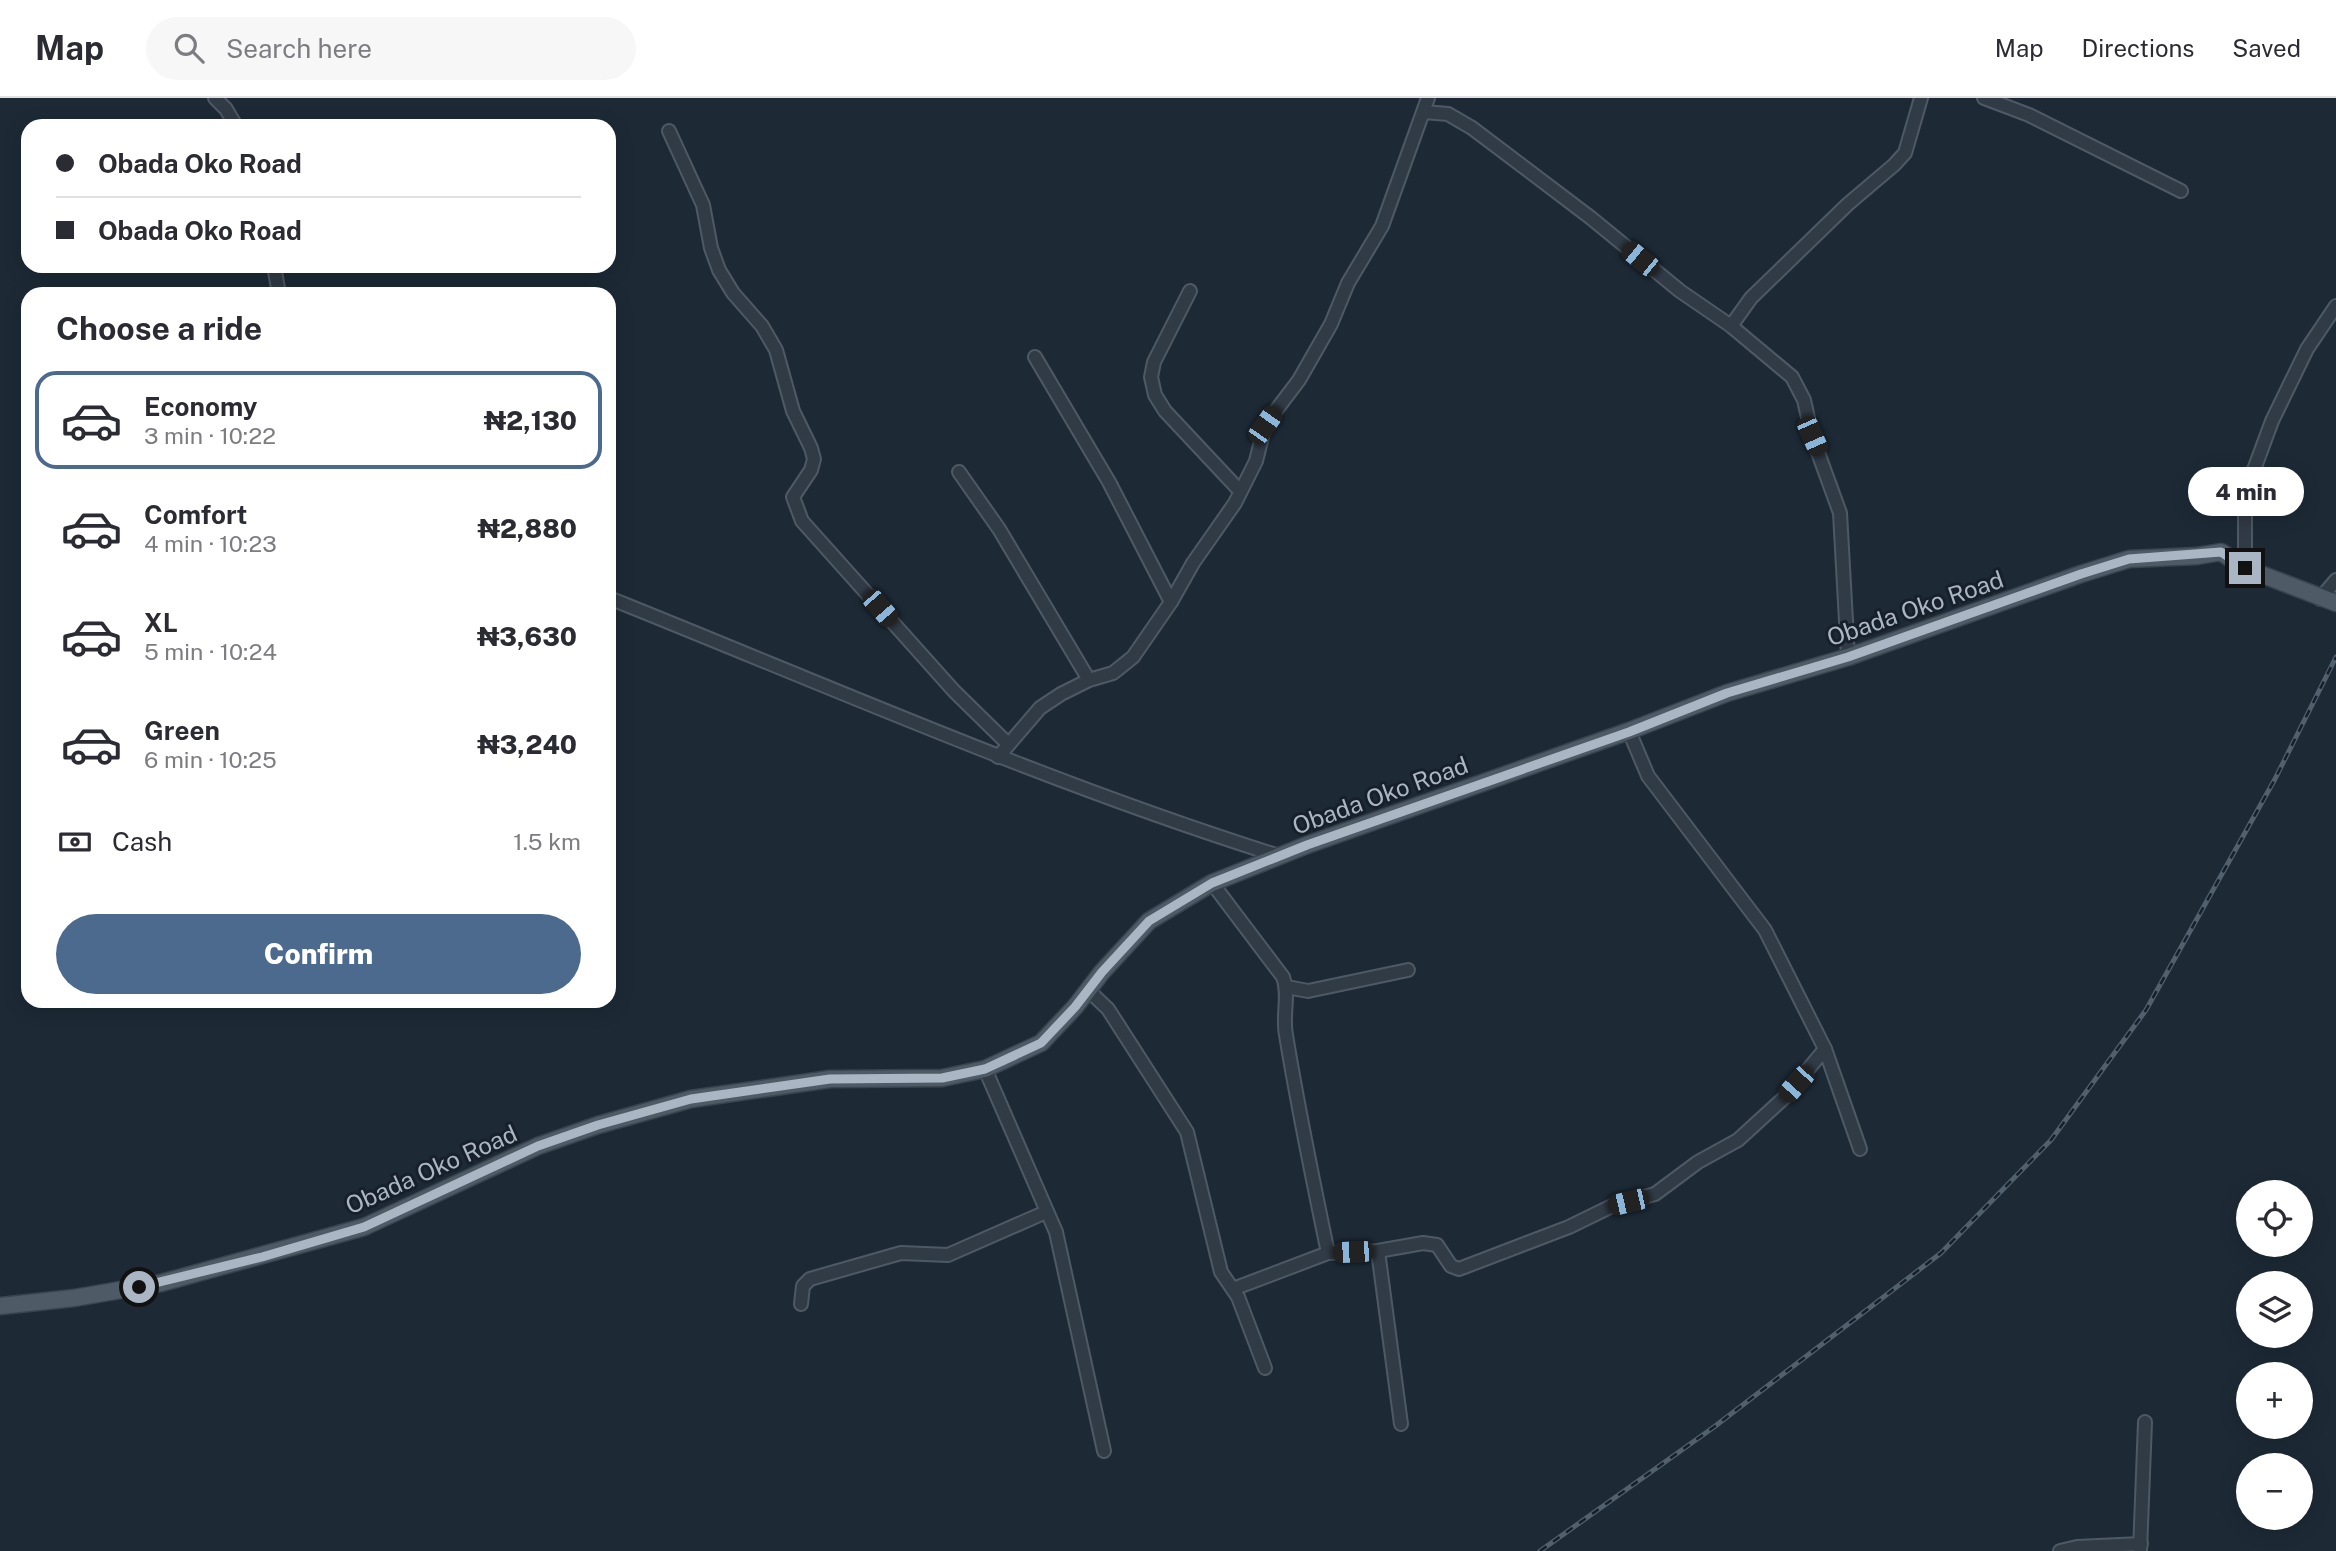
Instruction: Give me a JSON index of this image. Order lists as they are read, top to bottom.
{
  "streets": {
    "main road": ["Obada Oko Road"]
  },
  "page": {
    "header": "Map",
    "search": "Search here",
    "nav": ["Map", "Directions", "Saved"],
    "banner": ["Obada Oko Road", "Obada Oko Road"],
    "heading": "Choose a ride",
    "list": [
      {
        "name": "Economy",
        "note": "3 min · 10:22",
        "value": "₦2,130"
      },
      {
        "name": "Comfort",
        "note": "4 min · 10:23",
        "value": "₦2,880"
      },
      {
        "name": "XL",
        "note": "5 min · 10:24",
        "value": "₦3,630"
      },
      {
        "name": "Green",
        "note": "6 min · 10:25",
        "value": "₦3,240"
      }
    ],
    "bubble": "4 min",
    "pay": ["Cash", "1.5 km"],
    "buttons": "Confirm",
    "map_buttons": ["+", "−"]
  }
}
